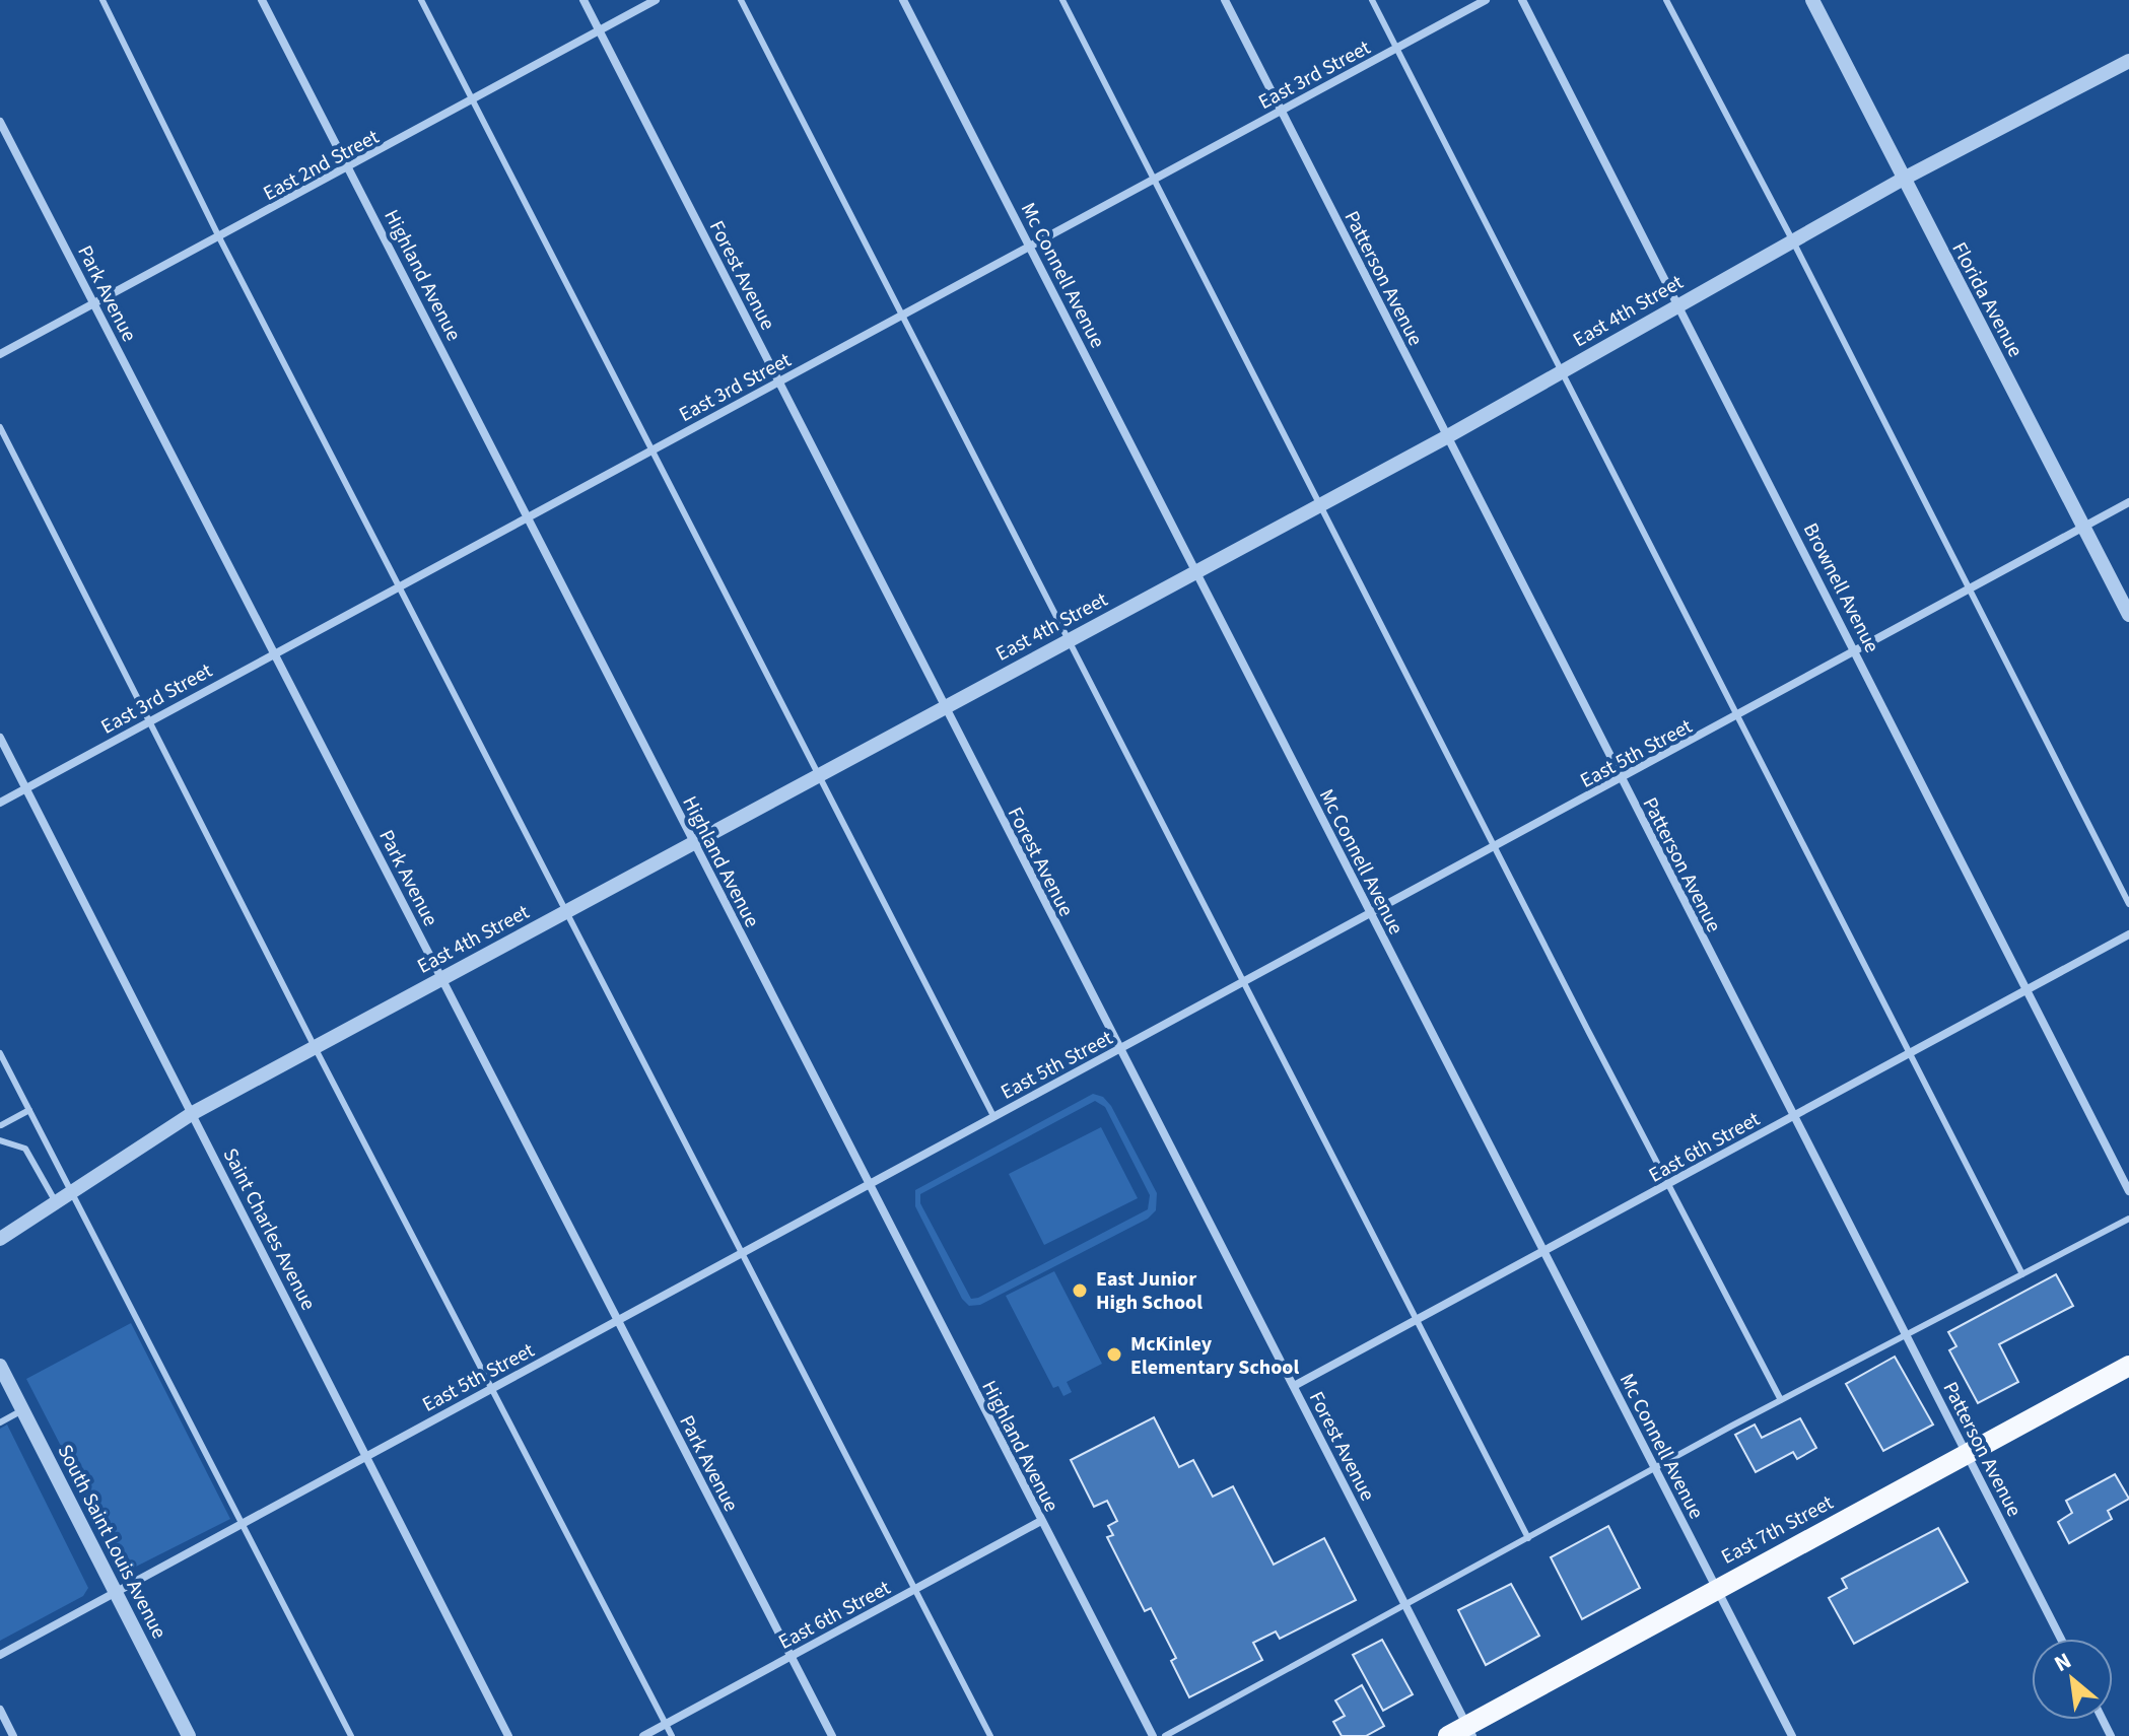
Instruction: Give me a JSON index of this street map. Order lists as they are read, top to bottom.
{
  "streets": {
    "main road": ["East 7th Street"],
    "street": [
      "East 3rd Street",
      "East 2nd Street",
      "Highland Avenue",
      "Forest Avenue",
      "Mc Connell Avenue",
      "Patterson Avenue",
      "Park Avenue",
      "Florida Avenue",
      "East 4th Street",
      "Brownell Avenue",
      "East 5th Street",
      "East 6th Street",
      "Saint Charles Avenue",
      "South Saint Louis Avenue"
    ]
  },
  "crossings": [
    ["East 3rd Street", "Highland Avenue"],
    ["East 3rd Street", "Forest Avenue"],
    ["East 3rd Street", "Mc Connell Avenue"],
    ["East 3rd Street", "Patterson Avenue"],
    ["East 3rd Street", "Park Avenue"],
    ["East 3rd Street", "Saint Charles Avenue"],
    ["East 2nd Street", "Highland Avenue"],
    ["East 2nd Street", "Forest Avenue"],
    ["East 2nd Street", "Park Avenue"],
    ["Highland Avenue", "East 4th Street"],
    ["Highland Avenue", "East 5th Street"],
    ["Highland Avenue", "East 6th Street"],
    ["Forest Avenue", "East 4th Street"],
    ["Forest Avenue", "East 5th Street"],
    ["Forest Avenue", "East 6th Street"],
    ["Forest Avenue", "East 7th Street"],
    ["Mc Connell Avenue", "East 4th Street"],
    ["Mc Connell Avenue", "East 5th Street"],
    ["Mc Connell Avenue", "East 6th Street"],
    ["Mc Connell Avenue", "East 7th Street"],
    ["Patterson Avenue", "East 4th Street"],
    ["Patterson Avenue", "East 5th Street"],
    ["Patterson Avenue", "East 6th Street"],
    ["Patterson Avenue", "East 7th Street"],
    ["Park Avenue", "East 4th Street"],
    ["Park Avenue", "East 5th Street"],
    ["Park Avenue", "East 6th Street"],
    ["Florida Avenue", "East 4th Street"],
    ["Florida Avenue", "East 5th Street"],
    ["East 4th Street", "Brownell Avenue"],
    ["East 4th Street", "Saint Charles Avenue"],
    ["Brownell Avenue", "East 5th Street"],
    ["Brownell Avenue", "East 6th Street"],
    ["East 5th Street", "Saint Charles Avenue"],
    ["East 5th Street", "South Saint Louis Avenue"]
  ],
  "places": ["East Junior High School", "McKinley Elementary School"],
  "north": "top left"
}
